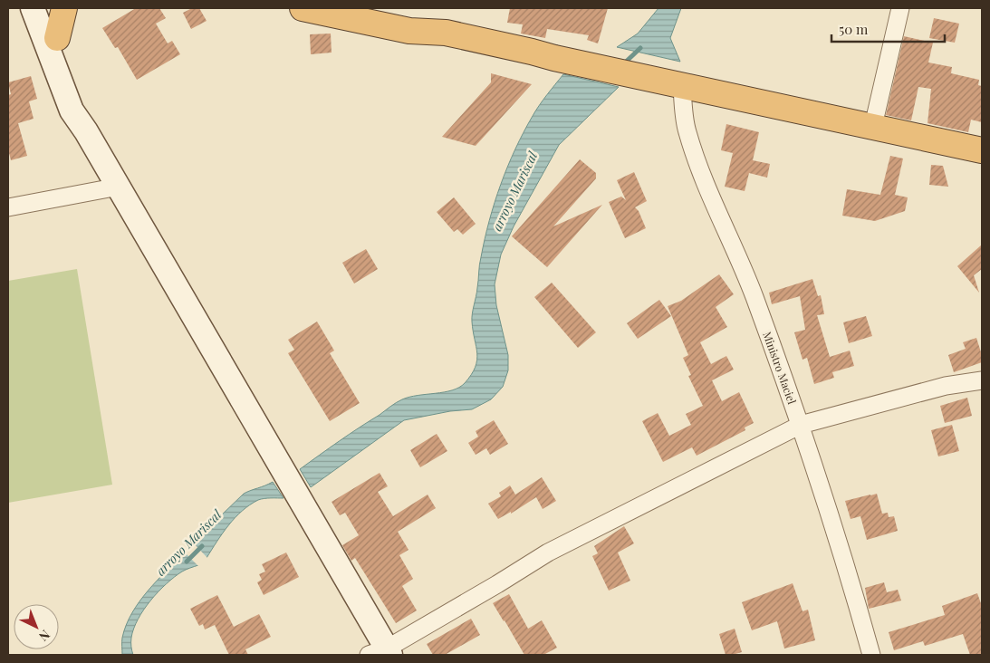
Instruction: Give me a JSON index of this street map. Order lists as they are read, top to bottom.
{
  "streets": {
    "street": ["Ministro Maciel"]
  },
  "water": ["arroyo Mariscal"],
  "scale_bar": "50 m",
  "north": "bottom right"
}
